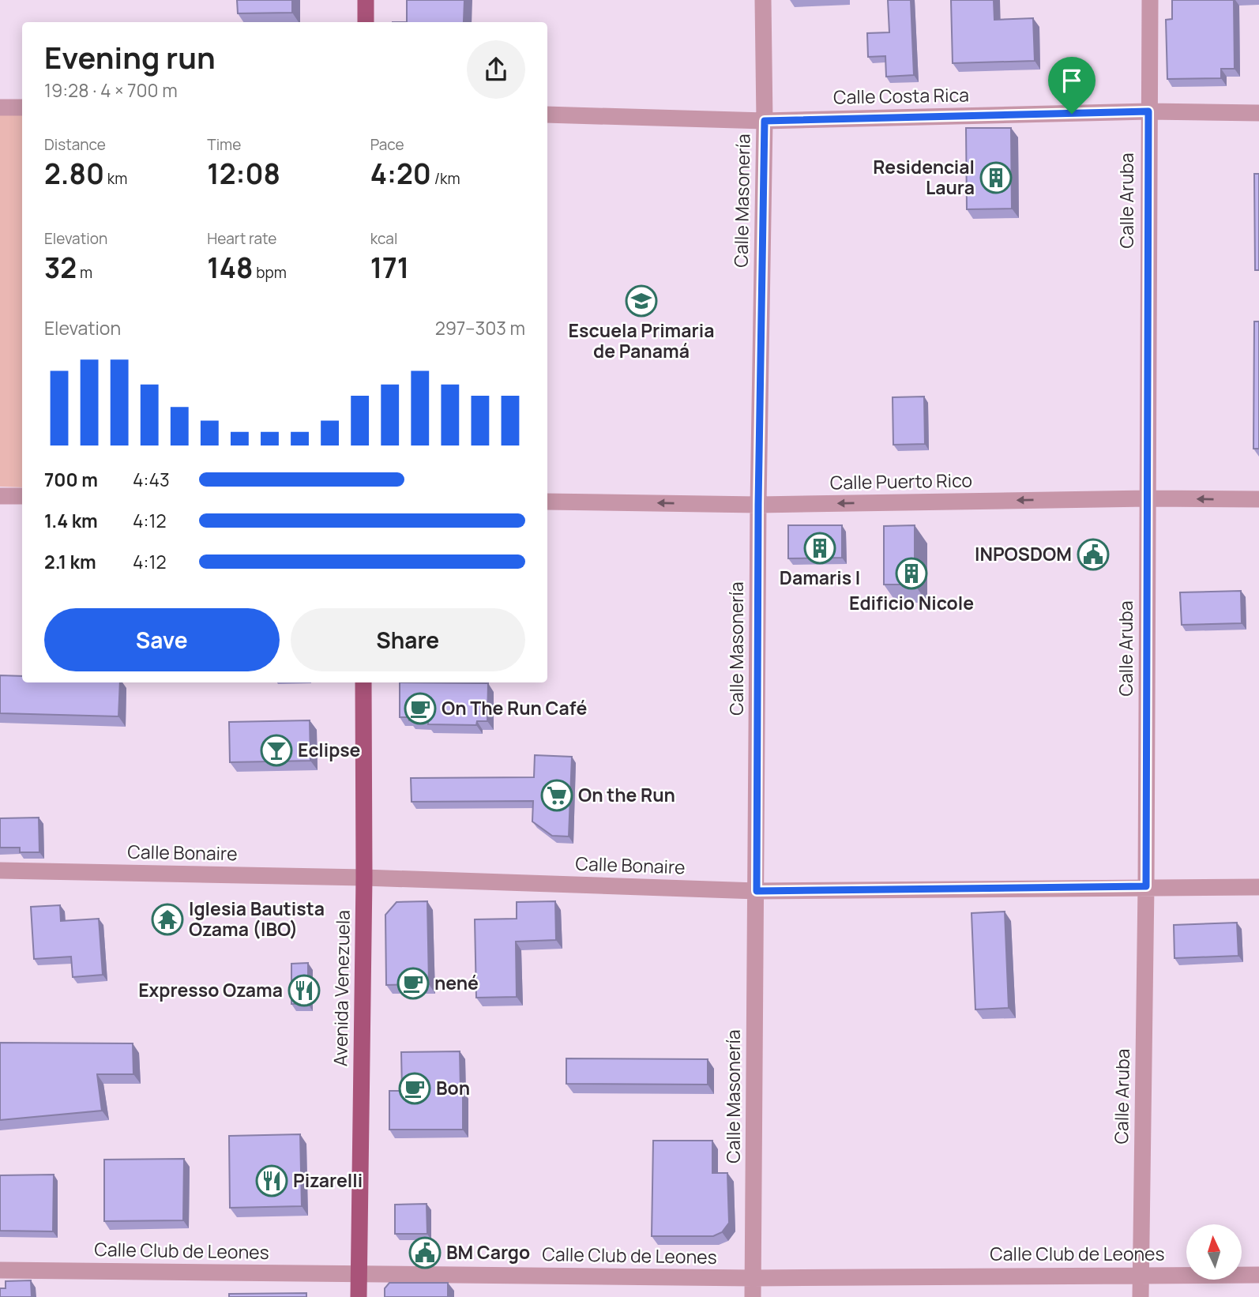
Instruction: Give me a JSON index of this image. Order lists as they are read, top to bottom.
{
  "streets": {
    "main road": ["Avenida Venezuela"],
    "street": [
      "Calle Costa Rica",
      "Calle Masonería",
      "Calle Aruba",
      "Calle Puerto Rico",
      "Calle Bonaire",
      "Calle Club de Leones"
    ]
  },
  "crossings": [
    ["Calle Costa Rica", "Calle Masonería"],
    ["Calle Costa Rica", "Calle Aruba"],
    ["Calle Masonería", "Calle Puerto Rico"],
    ["Calle Masonería", "Calle Bonaire"],
    ["Calle Masonería", "Calle Club de Leones"],
    ["Calle Aruba", "Calle Puerto Rico"],
    ["Calle Aruba", "Calle Bonaire"],
    ["Calle Aruba", "Calle Club de Leones"],
    ["Calle Bonaire", "Avenida Venezuela"],
    ["Avenida Venezuela", "Calle Club de Leones"]
  ],
  "one_way": ["Calle Puerto Rico"],
  "places": {
    "building": ["Residencial Laura", "Damaris I", "Edificio Nicole"],
    "school or university": ["Escuela Primaria de Panamá"],
    "public building": ["INPOSDOM", "BM Cargo"],
    "cafe": ["On The Run Café", "nené", "Bon"],
    "bar": ["Eclipse"],
    "supermarket": ["On the Run"],
    "temple": ["Iglesia Bautista Ozama (IBO)"],
    "restaurant": ["Expresso Ozama", "Pizarelli"]
  },
  "north": "top",
  "page": {
    "heading": ["Evening run", "19:28 · 4 × 700 m"],
    "stats": [
      ["Distance", "2.80 km"],
      ["Time", "12:08"],
      ["Pace", "4:20 /km"],
      ["Elevation", "32 m"],
      ["Heart rate", "148 bpm"],
      ["kcal", "171"]
    ],
    "chart": ["Elevation", "297–303 m"],
    "list": [
      {
        "name": "700 m",
        "note": "4:43"
      },
      {
        "name": "1.4 km",
        "note": "4:12"
      },
      {
        "name": "2.1 km",
        "note": "4:12"
      }
    ],
    "buttons": ["Save", "Share"]
  }
}
